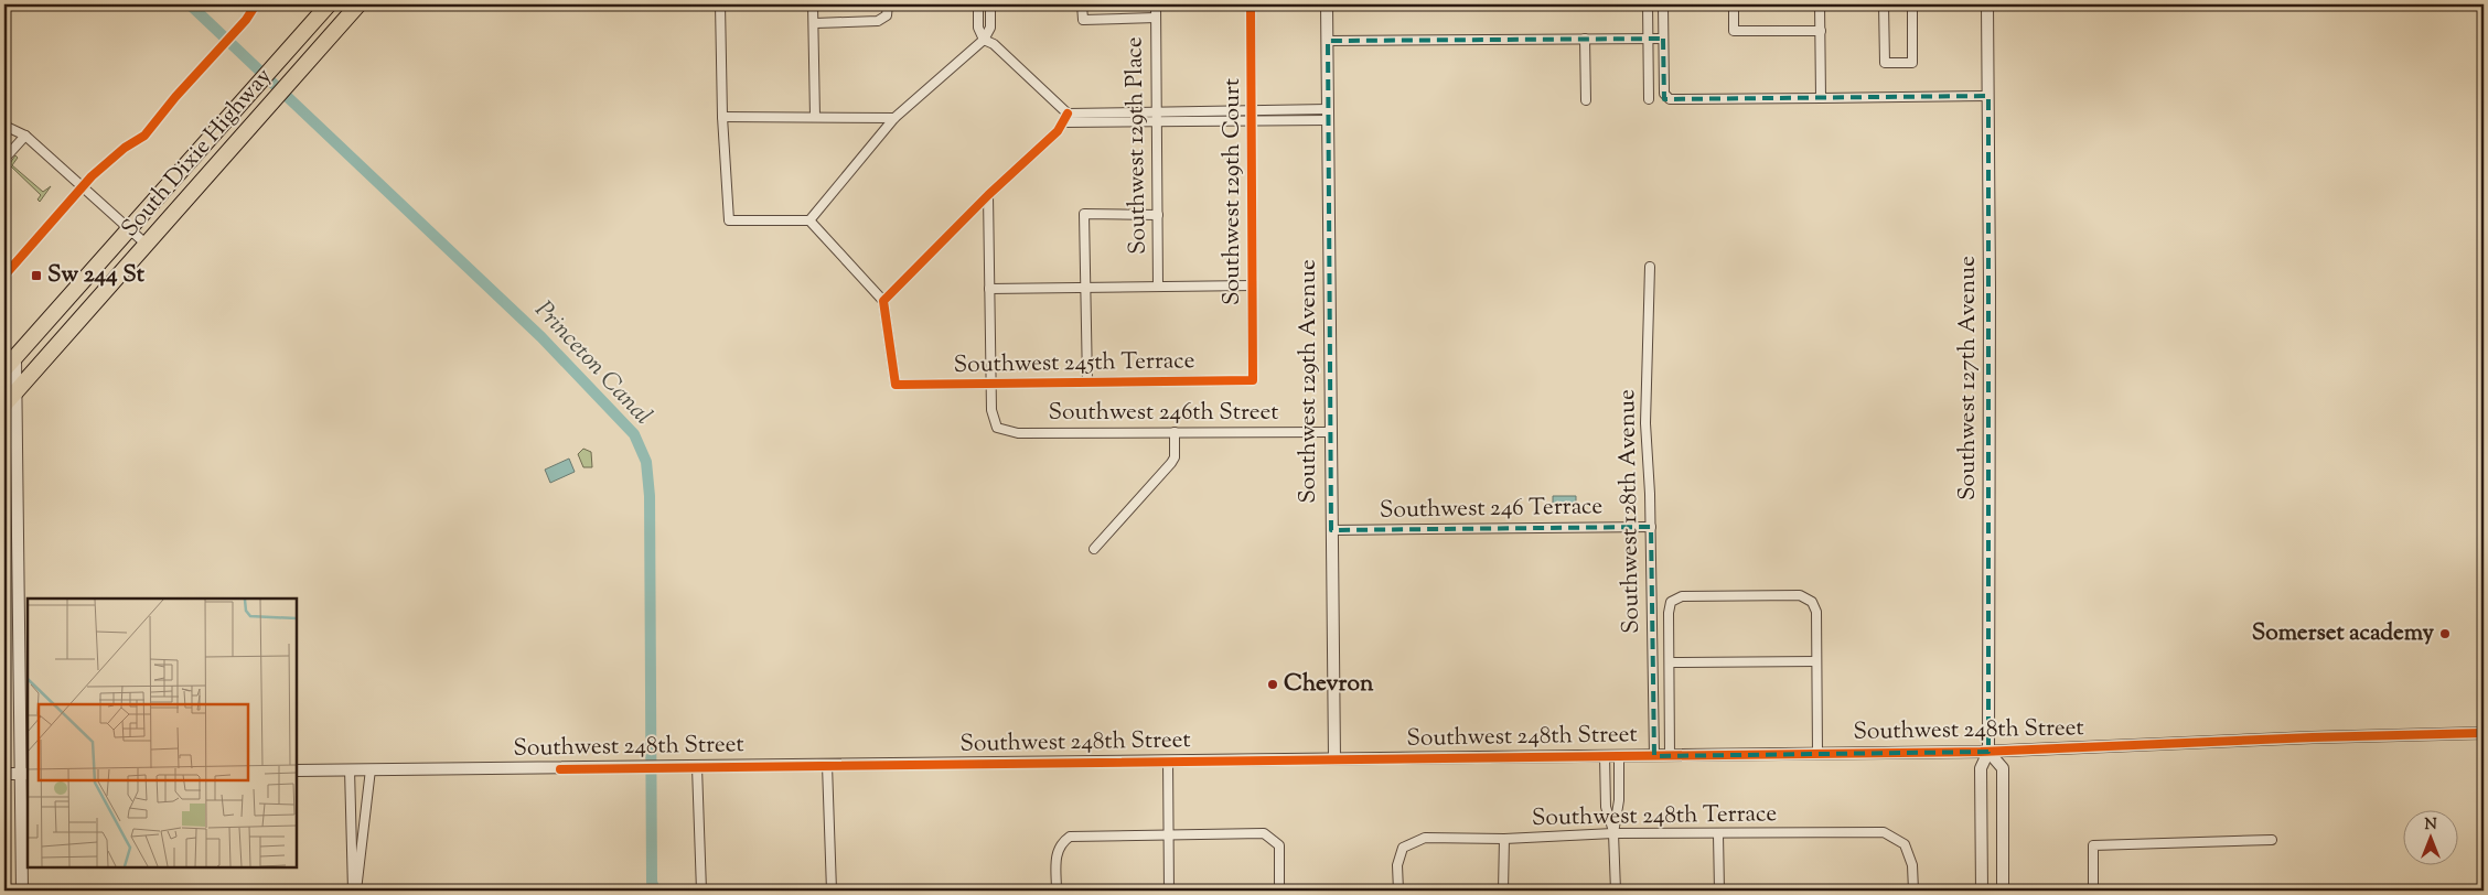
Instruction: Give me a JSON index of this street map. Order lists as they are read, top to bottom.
{
  "streets": {
    "highway": ["South Dixie Highway"],
    "street": [
      "Southwest 129th Place",
      "Southwest 129th Court",
      "Southwest 245th Terrace",
      "Southwest 127th Avenue",
      "Southwest 129th Avenue",
      "Southwest 246th Street",
      "Southwest 246 Terrace",
      "Southwest 128th Avenue",
      "Southwest 248th Street",
      "Southwest 248th Terrace"
    ]
  },
  "crossings": [
    ["Southwest 129th Court", "Southwest 245th Terrace"],
    ["Southwest 245th Terrace", "Southwest 246th Street"],
    ["Southwest 127th Avenue", "Southwest 248th Street"],
    ["Southwest 129th Avenue", "Southwest 246th Street"],
    ["Southwest 129th Avenue", "Southwest 246 Terrace"],
    ["Southwest 129th Avenue", "Southwest 248th Street"],
    ["Southwest 246 Terrace", "Southwest 128th Avenue"],
    ["Southwest 128th Avenue", "Southwest 248th Street"]
  ],
  "water": ["Princeton Canal"],
  "places": {
    "transit": ["Sw 244 St"],
    "other": ["Somerset academy", "Chevron"]
  },
  "north": "top"
}
